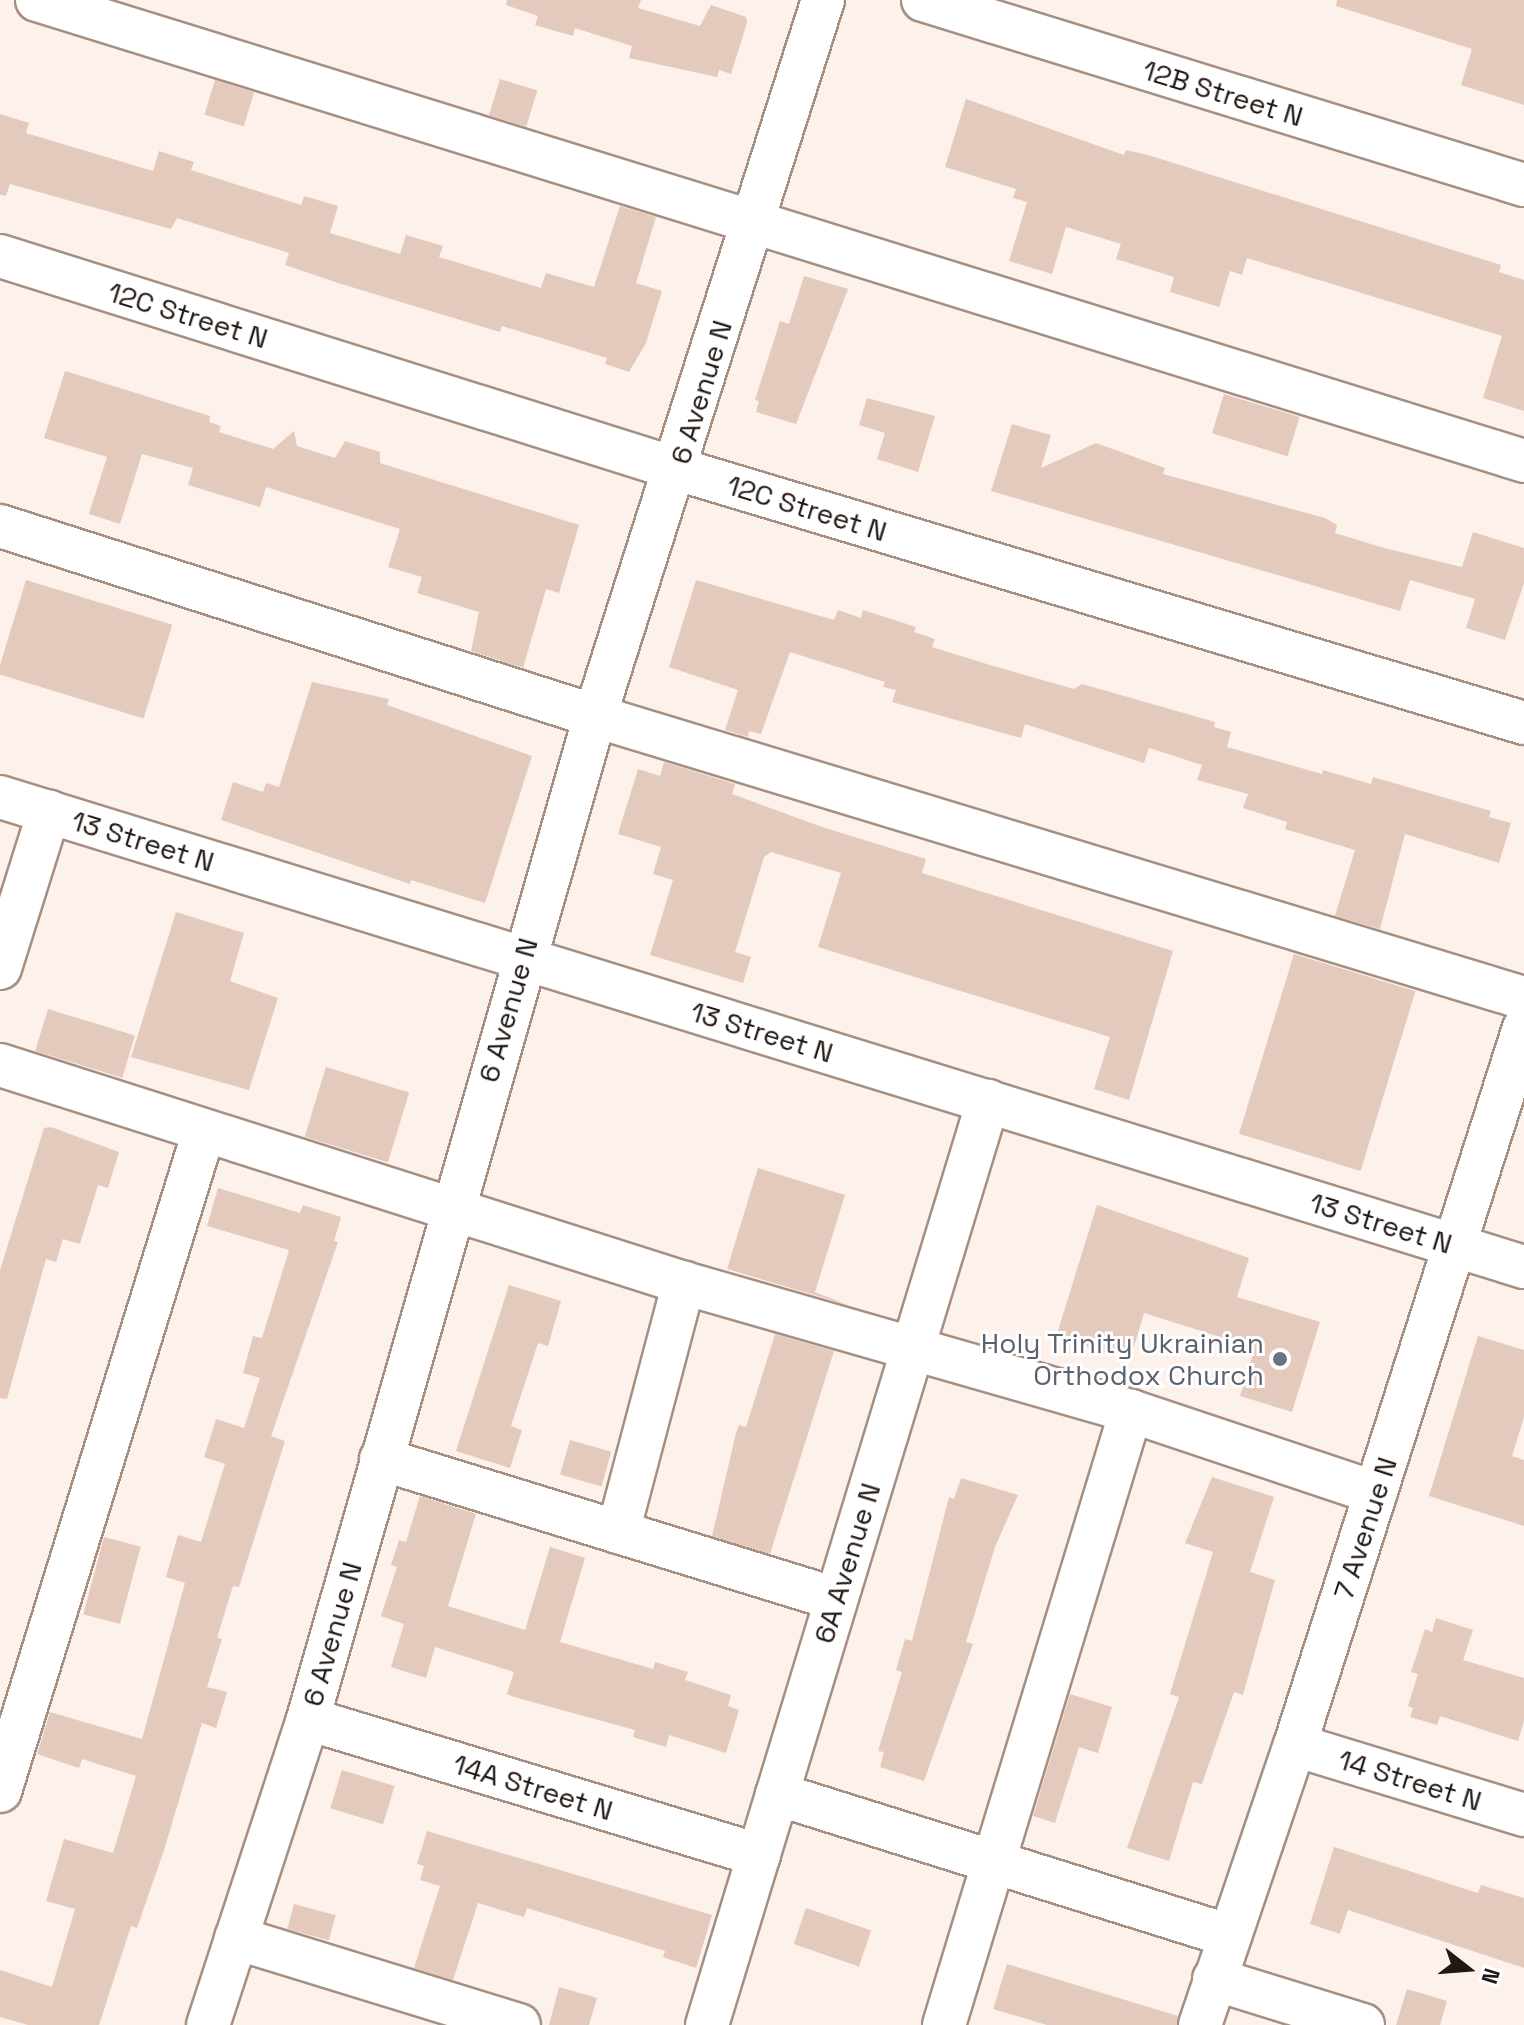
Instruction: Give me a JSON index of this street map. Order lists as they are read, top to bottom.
{
  "streets": {
    "street": [
      "12B Street N",
      "12C Street N",
      "6 Avenue N",
      "13 Street N",
      "7 Avenue N",
      "6A Avenue N",
      "14 Street N",
      "14A Street N"
    ]
  },
  "crossings": [
    ["12C Street N", "6 Avenue N"],
    ["6 Avenue N", "13 Street N"],
    ["6 Avenue N", "14A Street N"],
    ["13 Street N", "7 Avenue N"],
    ["13 Street N", "6A Avenue N"],
    ["7 Avenue N", "14 Street N"],
    ["6A Avenue N", "14A Street N"]
  ],
  "places": ["Holy Trinity Ukrainian Orthodox Church"],
  "north": "right"
}
